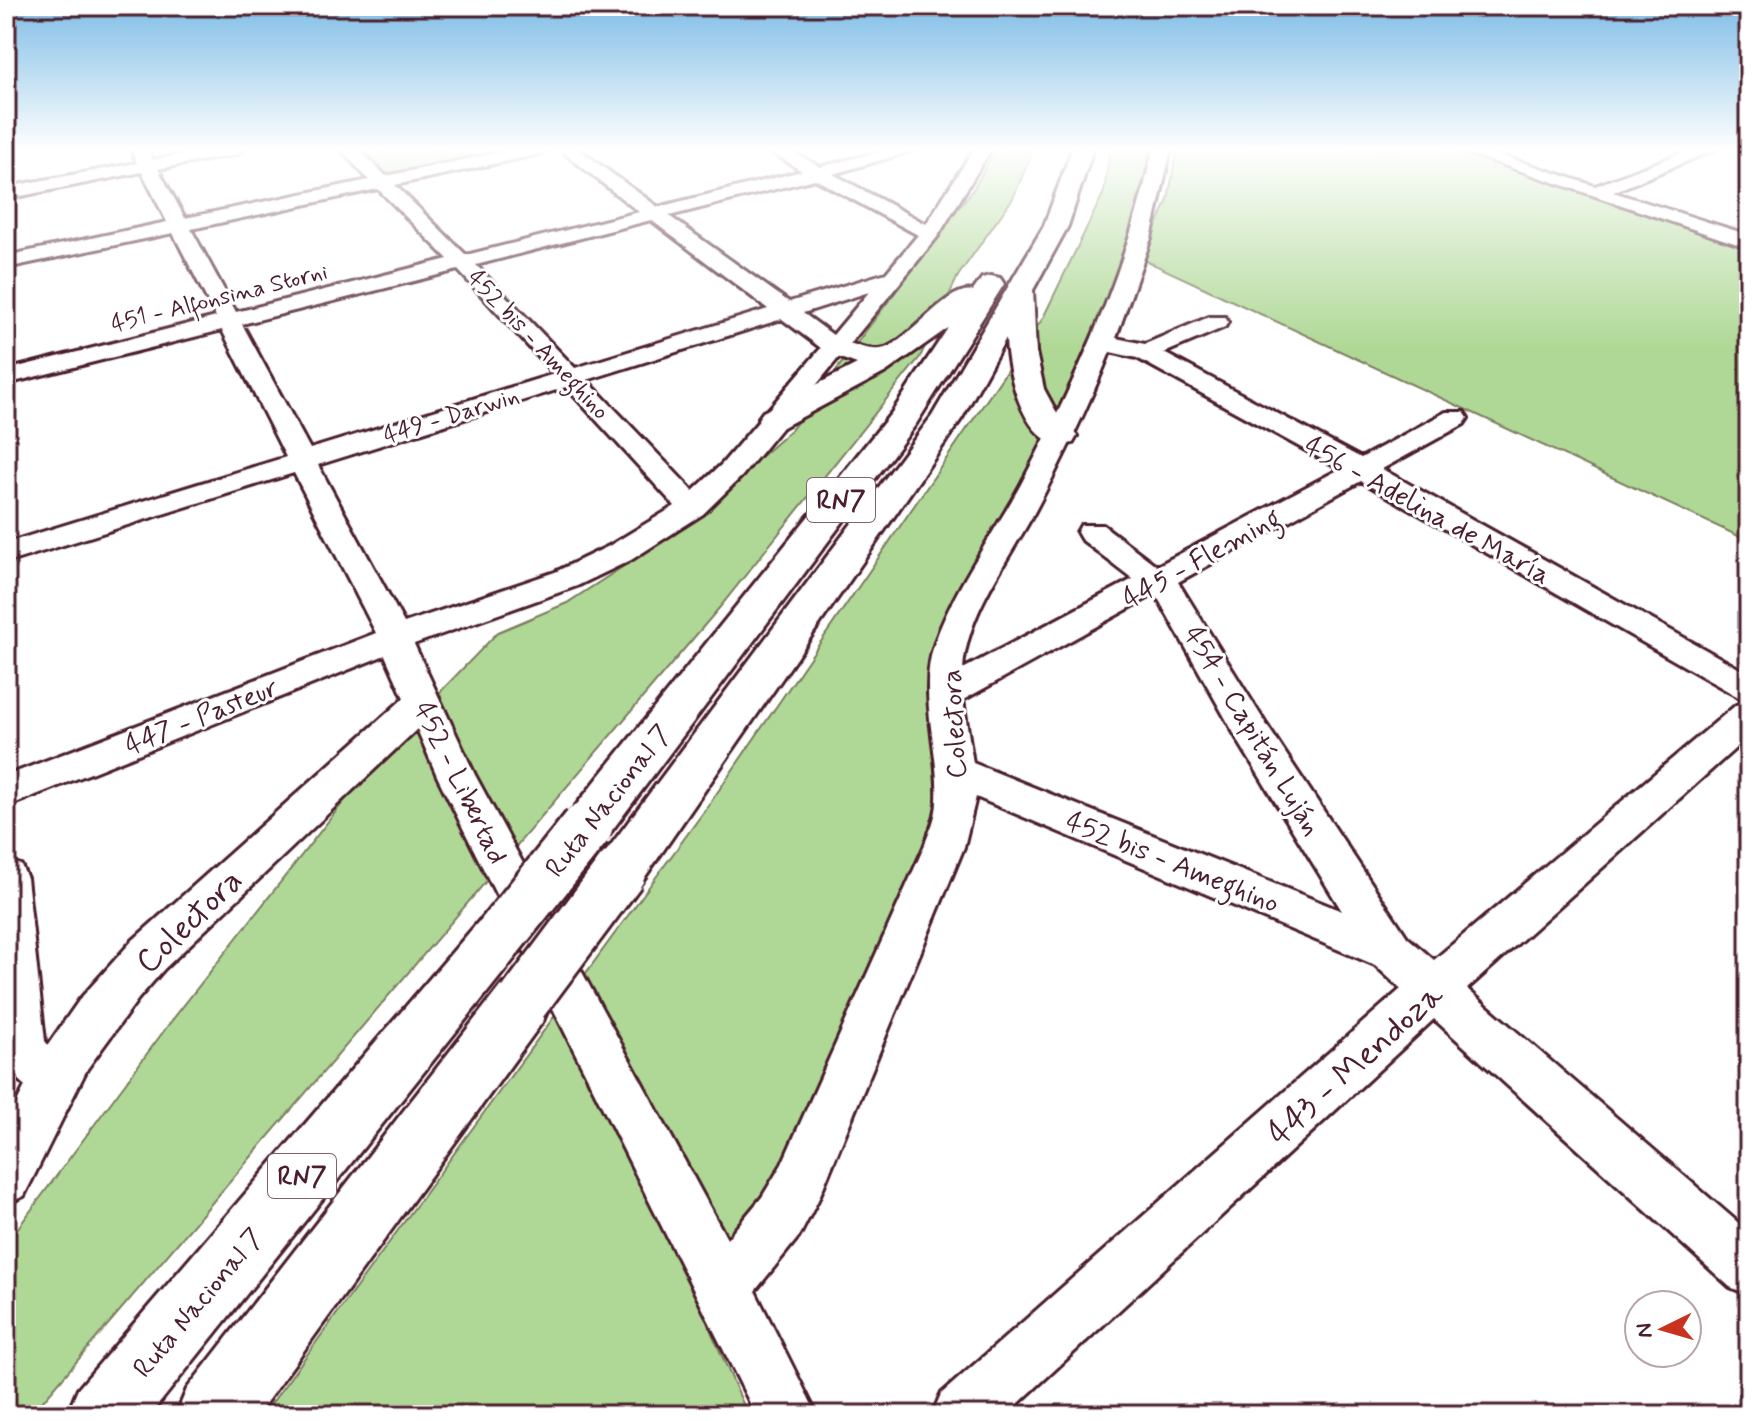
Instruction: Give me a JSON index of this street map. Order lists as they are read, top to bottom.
{
  "streets": {
    "highway": ["RN7", "Ruta Nacional 7"],
    "street": [
      "451 - Alfonsina Storni",
      "452 bis - Ameghino",
      "449 - Darwin",
      "456 - Adelina de María",
      "445 - Fleming",
      "447 - Pasteur",
      "Colectora",
      "454 - Capitán Luján",
      "452 - Libertad",
      "443 - Mendoza"
    ]
  },
  "crossings": [
    ["451 - Alfonsina Storni", "452 bis - Ameghino"],
    ["451 - Alfonsina Storni", "452 - Libertad"],
    ["452 bis - Ameghino", "449 - Darwin"],
    ["452 bis - Ameghino", "Colectora"],
    ["452 bis - Ameghino", "454 - Capitán Luján"],
    ["449 - Darwin", "452 - Libertad"],
    ["456 - Adelina de María", "445 - Fleming"],
    ["456 - Adelina de María", "Colectora"],
    ["445 - Fleming", "Colectora"],
    ["445 - Fleming", "454 - Capitán Luján"],
    ["447 - Pasteur", "452 - Libertad"],
    ["Colectora", "452 - Libertad"]
  ],
  "north": "left"
}
